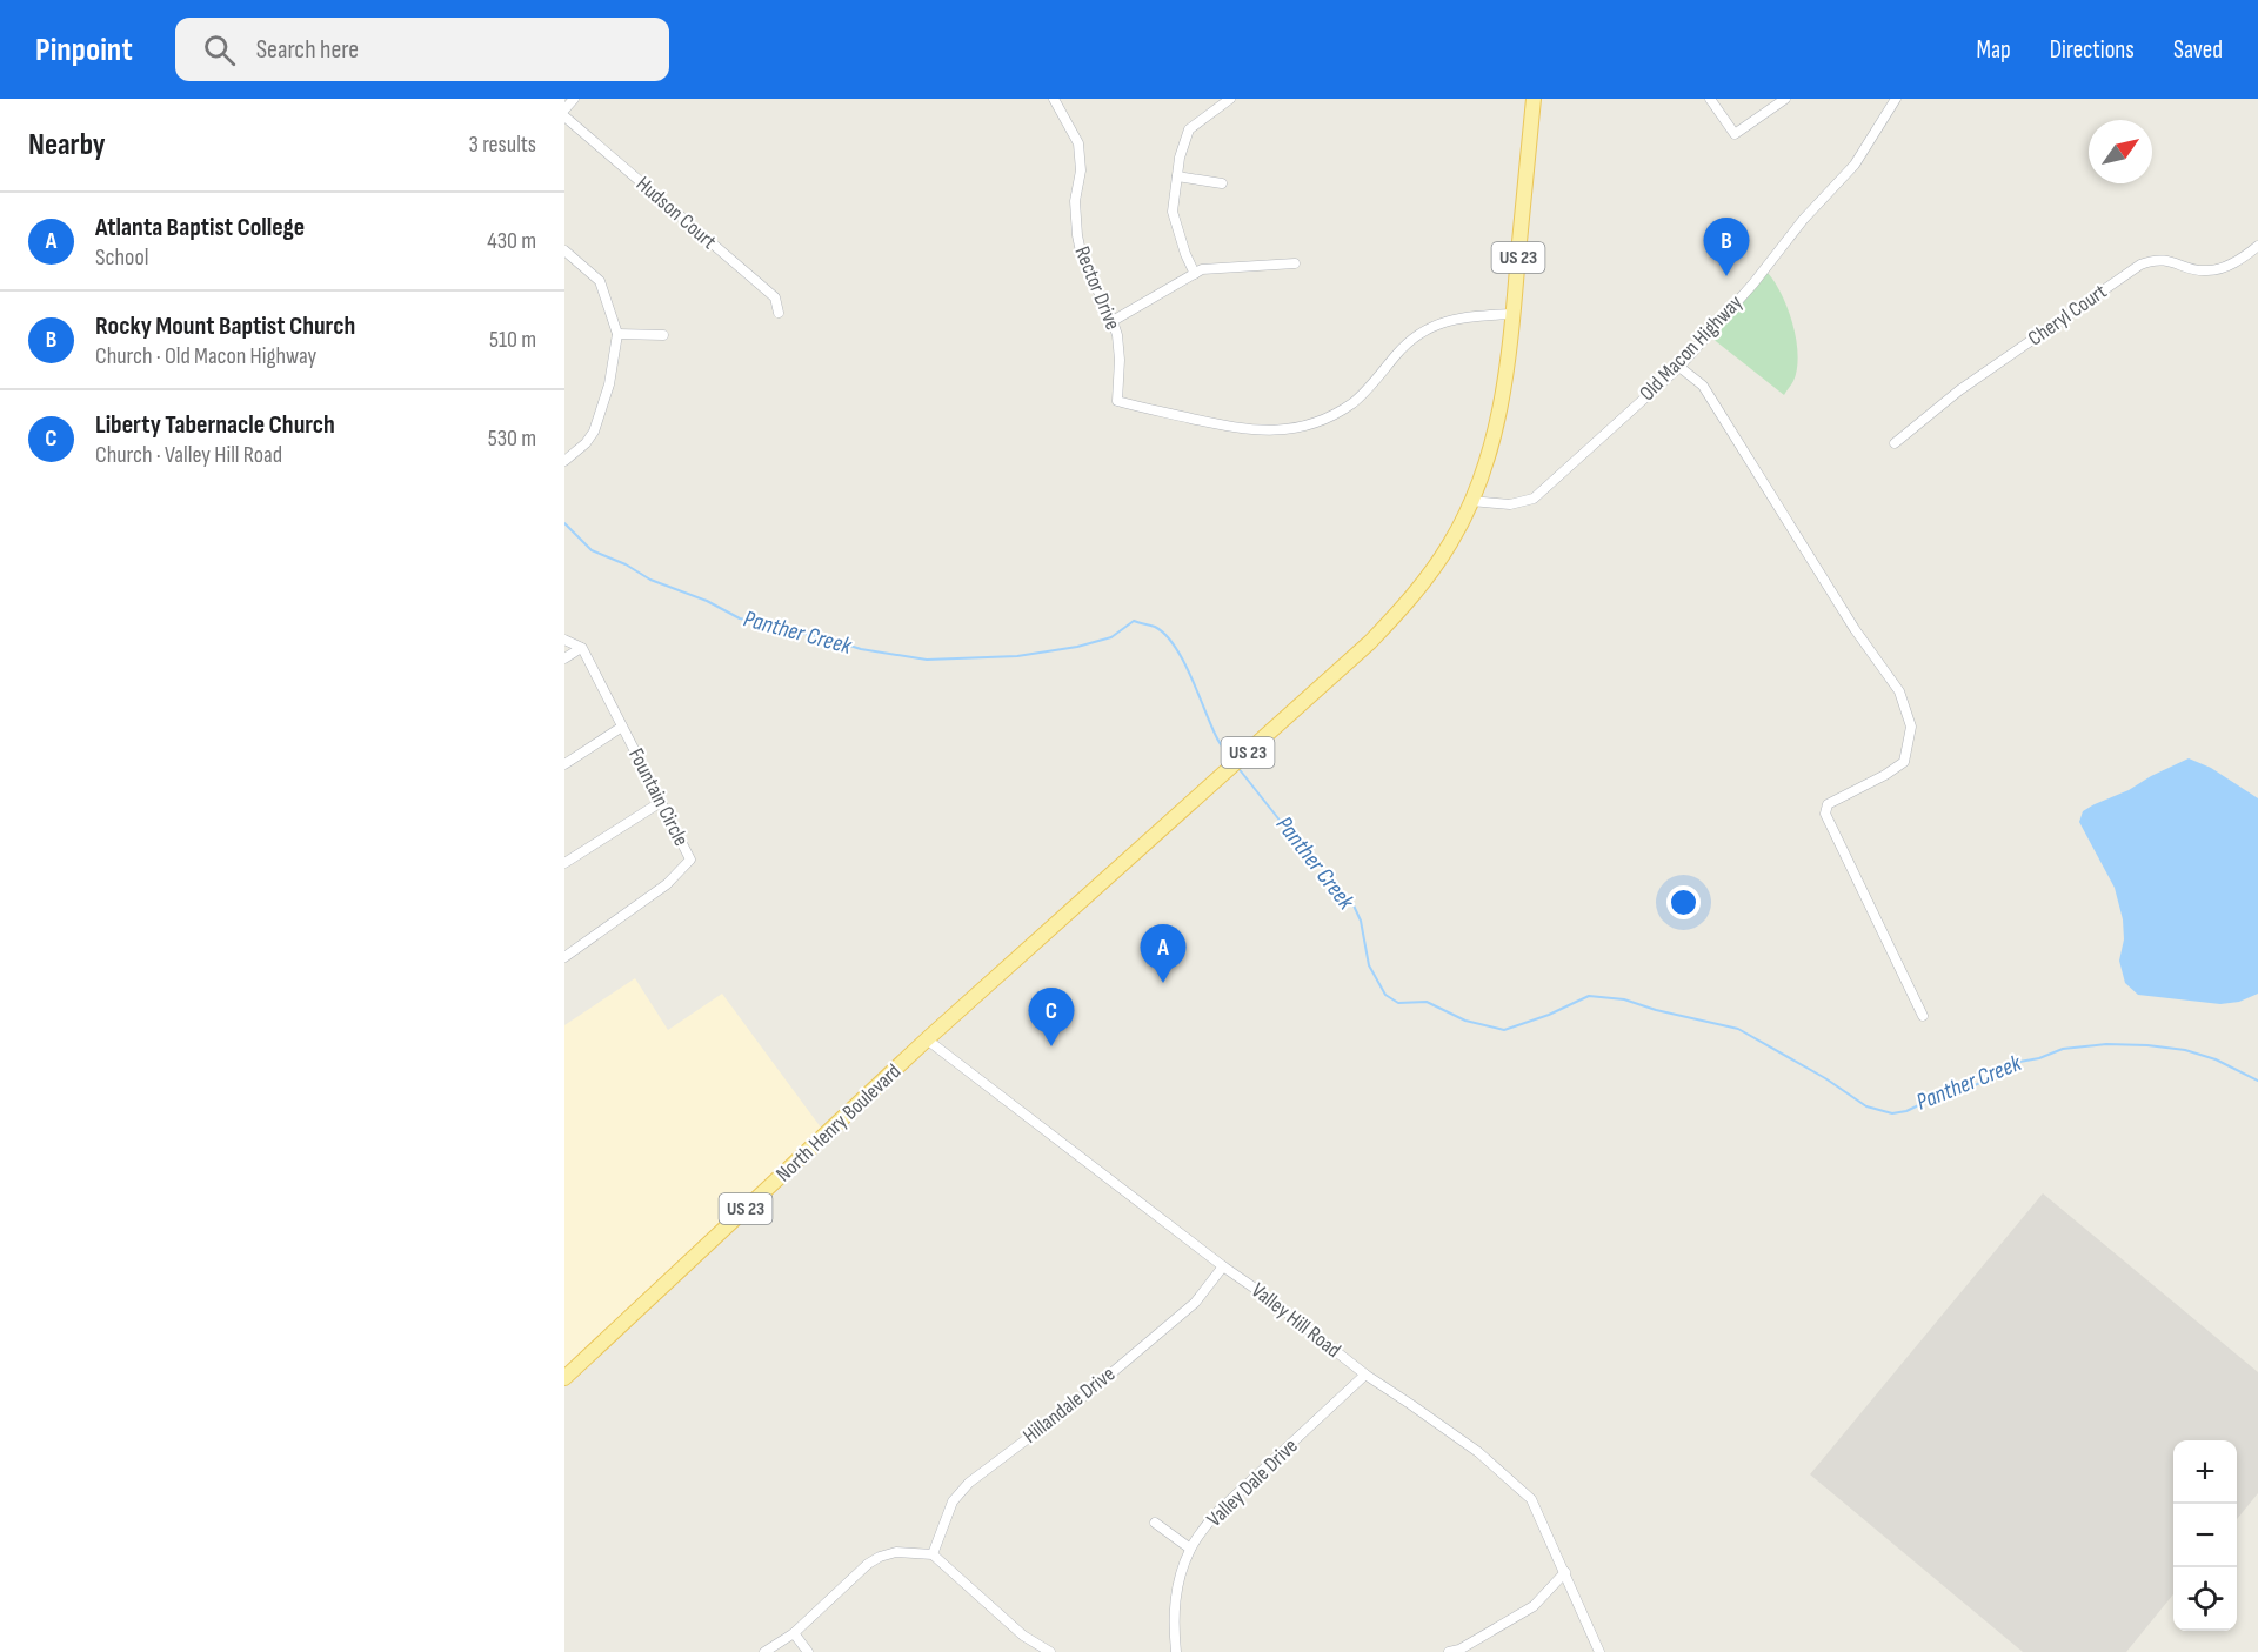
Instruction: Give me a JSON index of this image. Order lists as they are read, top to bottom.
{
  "streets": {
    "main road": ["US 23", "North Henry Boulevard"],
    "street": [
      "Hudson Court",
      "Rector Drive",
      "Cheryl Court",
      "Old Macon Highway",
      "Fountain Circle",
      "Valley Hill Road",
      "Hillandale Drive",
      "Valley Dale Drive"
    ]
  },
  "crossings": [
    ["US 23", "Rector Drive"],
    ["US 23", "Old Macon Highway"],
    ["US 23", "North Henry Boulevard"],
    ["US 23", "Valley Hill Road"],
    ["North Henry Boulevard", "Valley Hill Road"],
    ["Valley Hill Road", "Hillandale Drive"],
    ["Valley Hill Road", "Valley Dale Drive"]
  ],
  "water": ["Panther Creek"],
  "north": "top right",
  "page": {
    "header": "Pinpoint",
    "search": "Search here",
    "nav": ["Map", "Directions", "Saved"],
    "heading": ["Nearby", "3 results"],
    "list": [
      {
        "mark": "A",
        "name": "Atlanta Baptist College",
        "note": "School",
        "value": "430 m"
      },
      {
        "mark": "B",
        "name": "Rocky Mount Baptist Church",
        "note": "Church · Old Macon Highway",
        "value": "510 m"
      },
      {
        "mark": "C",
        "name": "Liberty Tabernacle Church",
        "note": "Church · Valley Hill Road",
        "value": "530 m"
      }
    ],
    "pins": ["B", "A", "C"],
    "map_buttons": ["+", "−"]
  }
}
